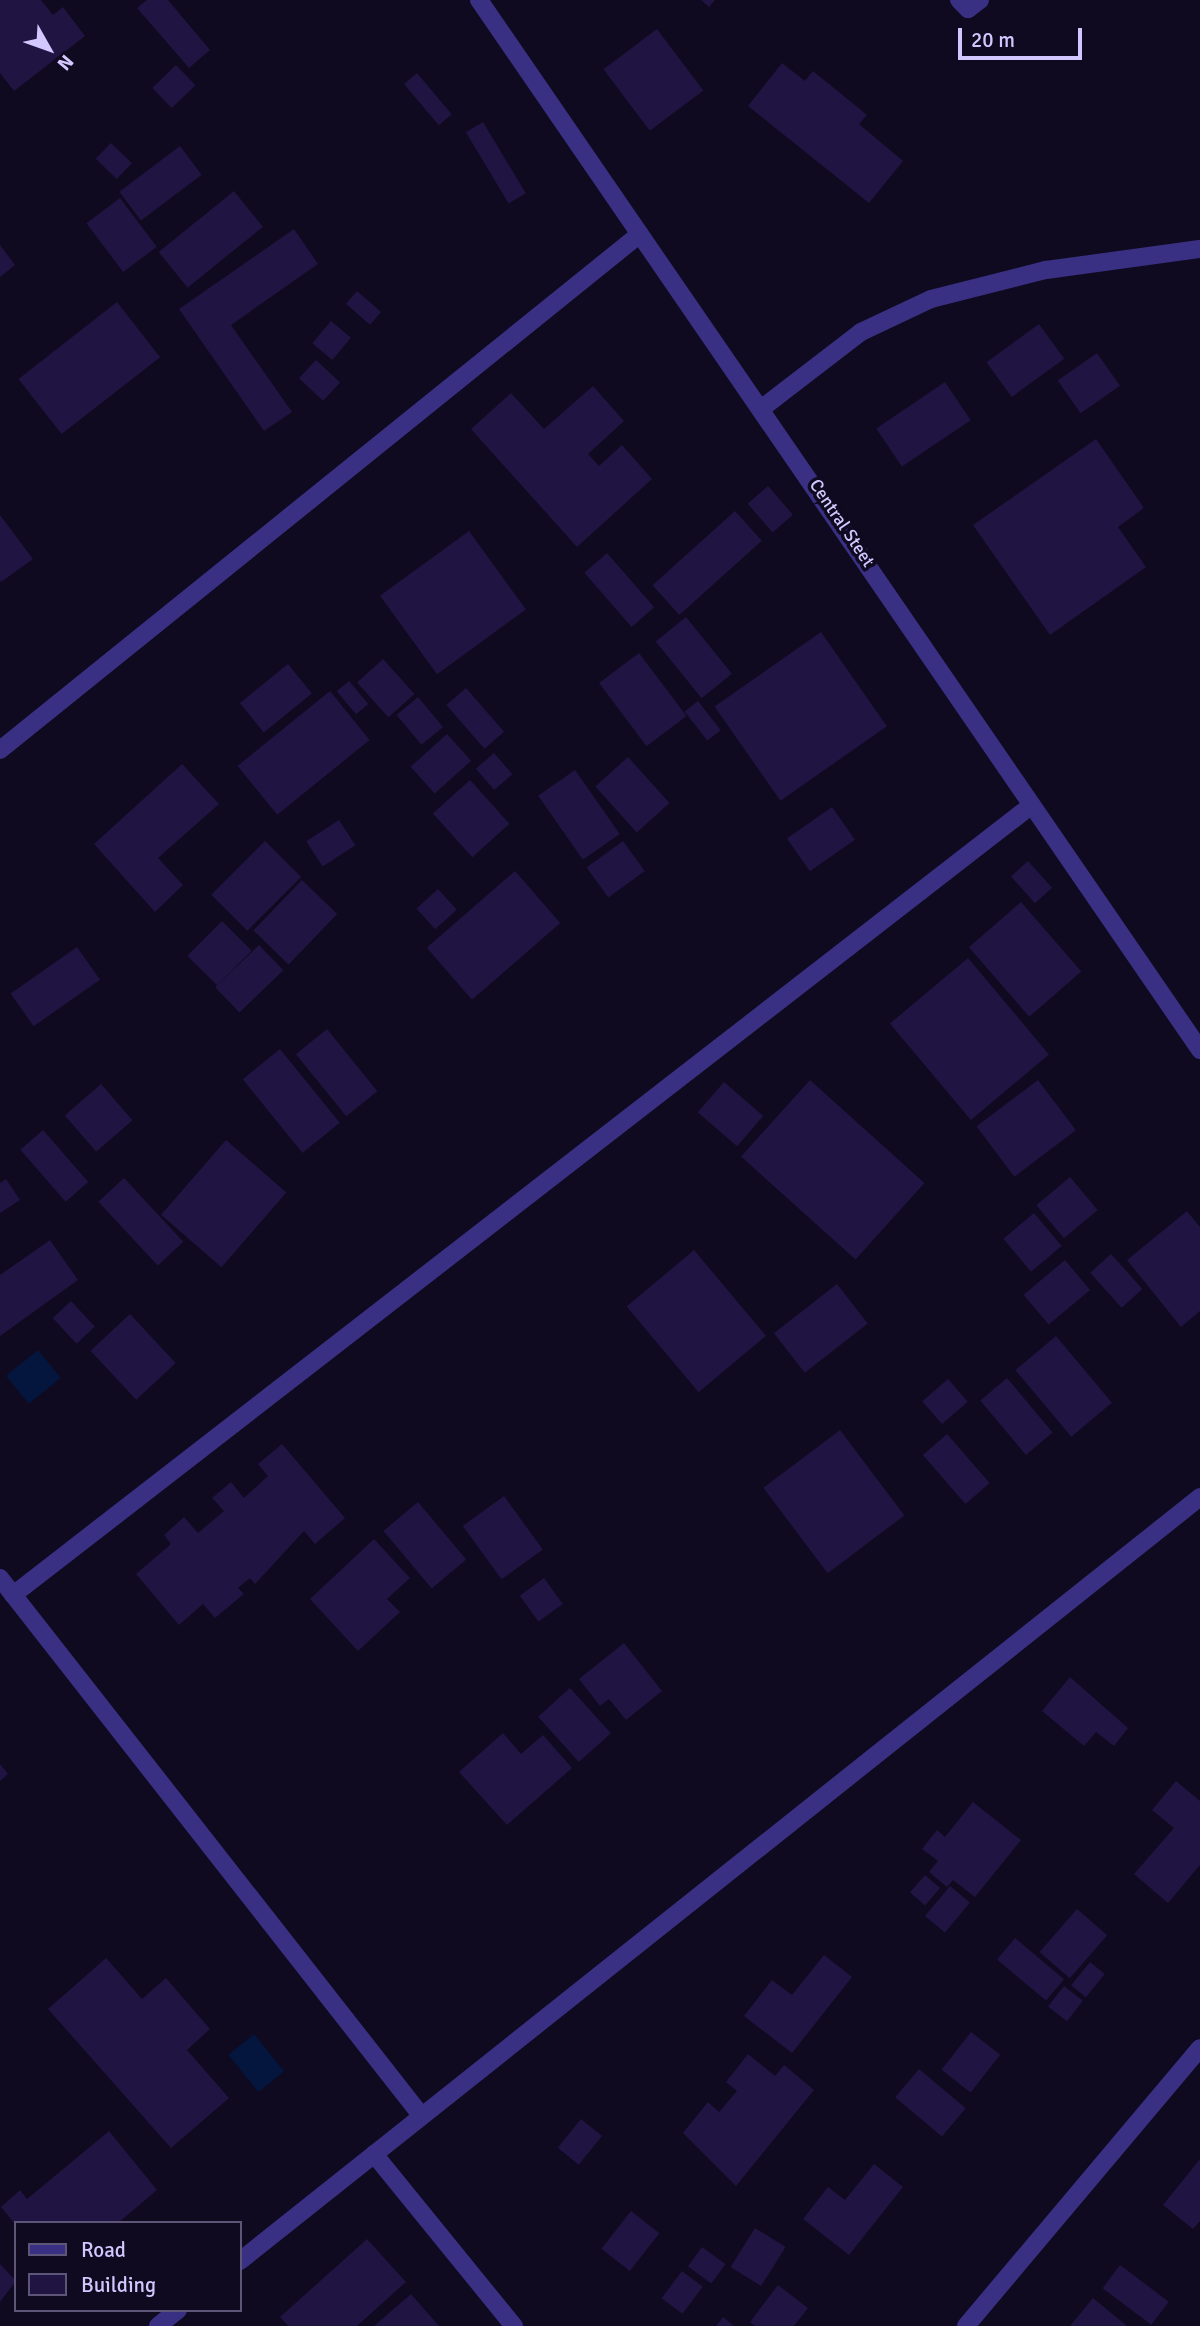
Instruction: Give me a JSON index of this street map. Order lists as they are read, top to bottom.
{
  "streets": {
    "street": ["Central Steet"]
  },
  "legend": ["Road", "Building"],
  "scale_bar": "20 m",
  "north": "bottom right"
}
